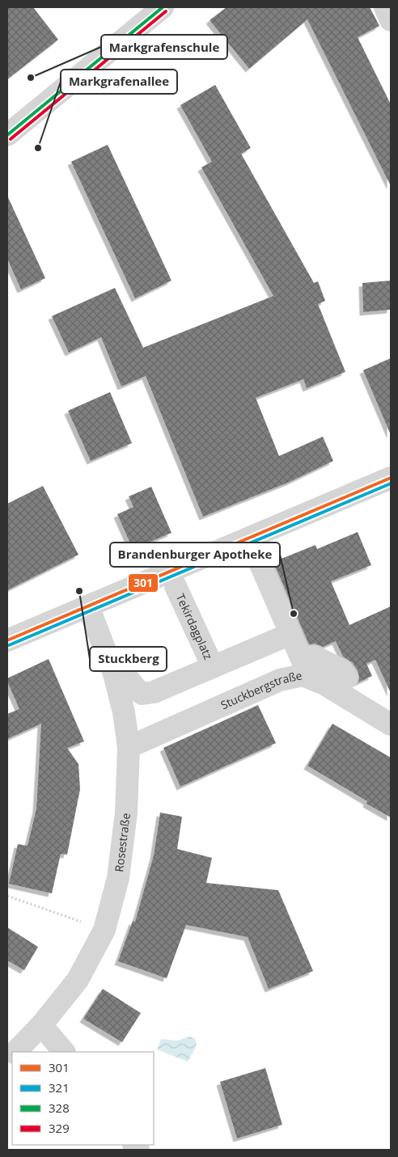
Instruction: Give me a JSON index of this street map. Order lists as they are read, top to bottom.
{
  "streets": {
    "street": ["Tekirdagplatz", "Stuckbergstraße", "Rosestraße"]
  },
  "crossings": [
    ["Stuckbergstraße", "Rosestraße"]
  ],
  "places": [
    "Markgrafenschule",
    "Markgrafenallee",
    "Stuckberg",
    "Brandenburger Apotheke"
  ],
  "lines": [
    "transit line 328",
    "transit line 329",
    "transit line 301",
    "transit line 321"
  ],
  "legend": [
    "301",
    "321",
    "328",
    "329"
  ]
}
